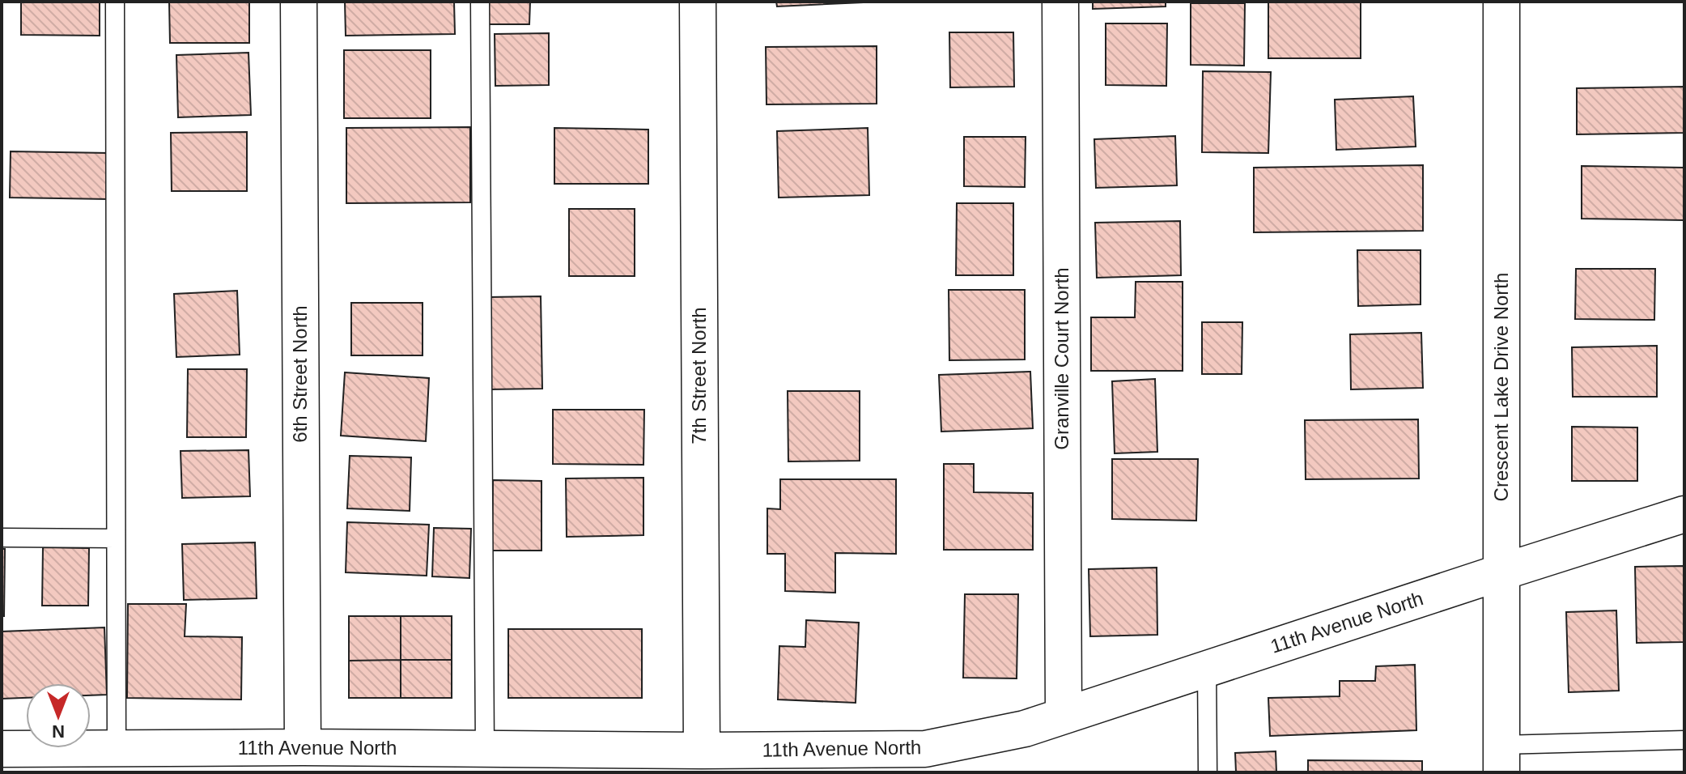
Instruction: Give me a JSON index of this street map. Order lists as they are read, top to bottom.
{
  "streets": {
    "street": [
      "Granville Court North",
      "6th Street North",
      "7th Street North",
      "Crescent Lake Drive North",
      "11th Avenue North"
    ]
  },
  "crossings": [
    ["Granville Court North", "11th Avenue North"],
    ["6th Street North", "11th Avenue North"],
    ["7th Street North", "11th Avenue North"],
    ["Crescent Lake Drive North", "11th Avenue North"]
  ],
  "north": "bottom"
}
